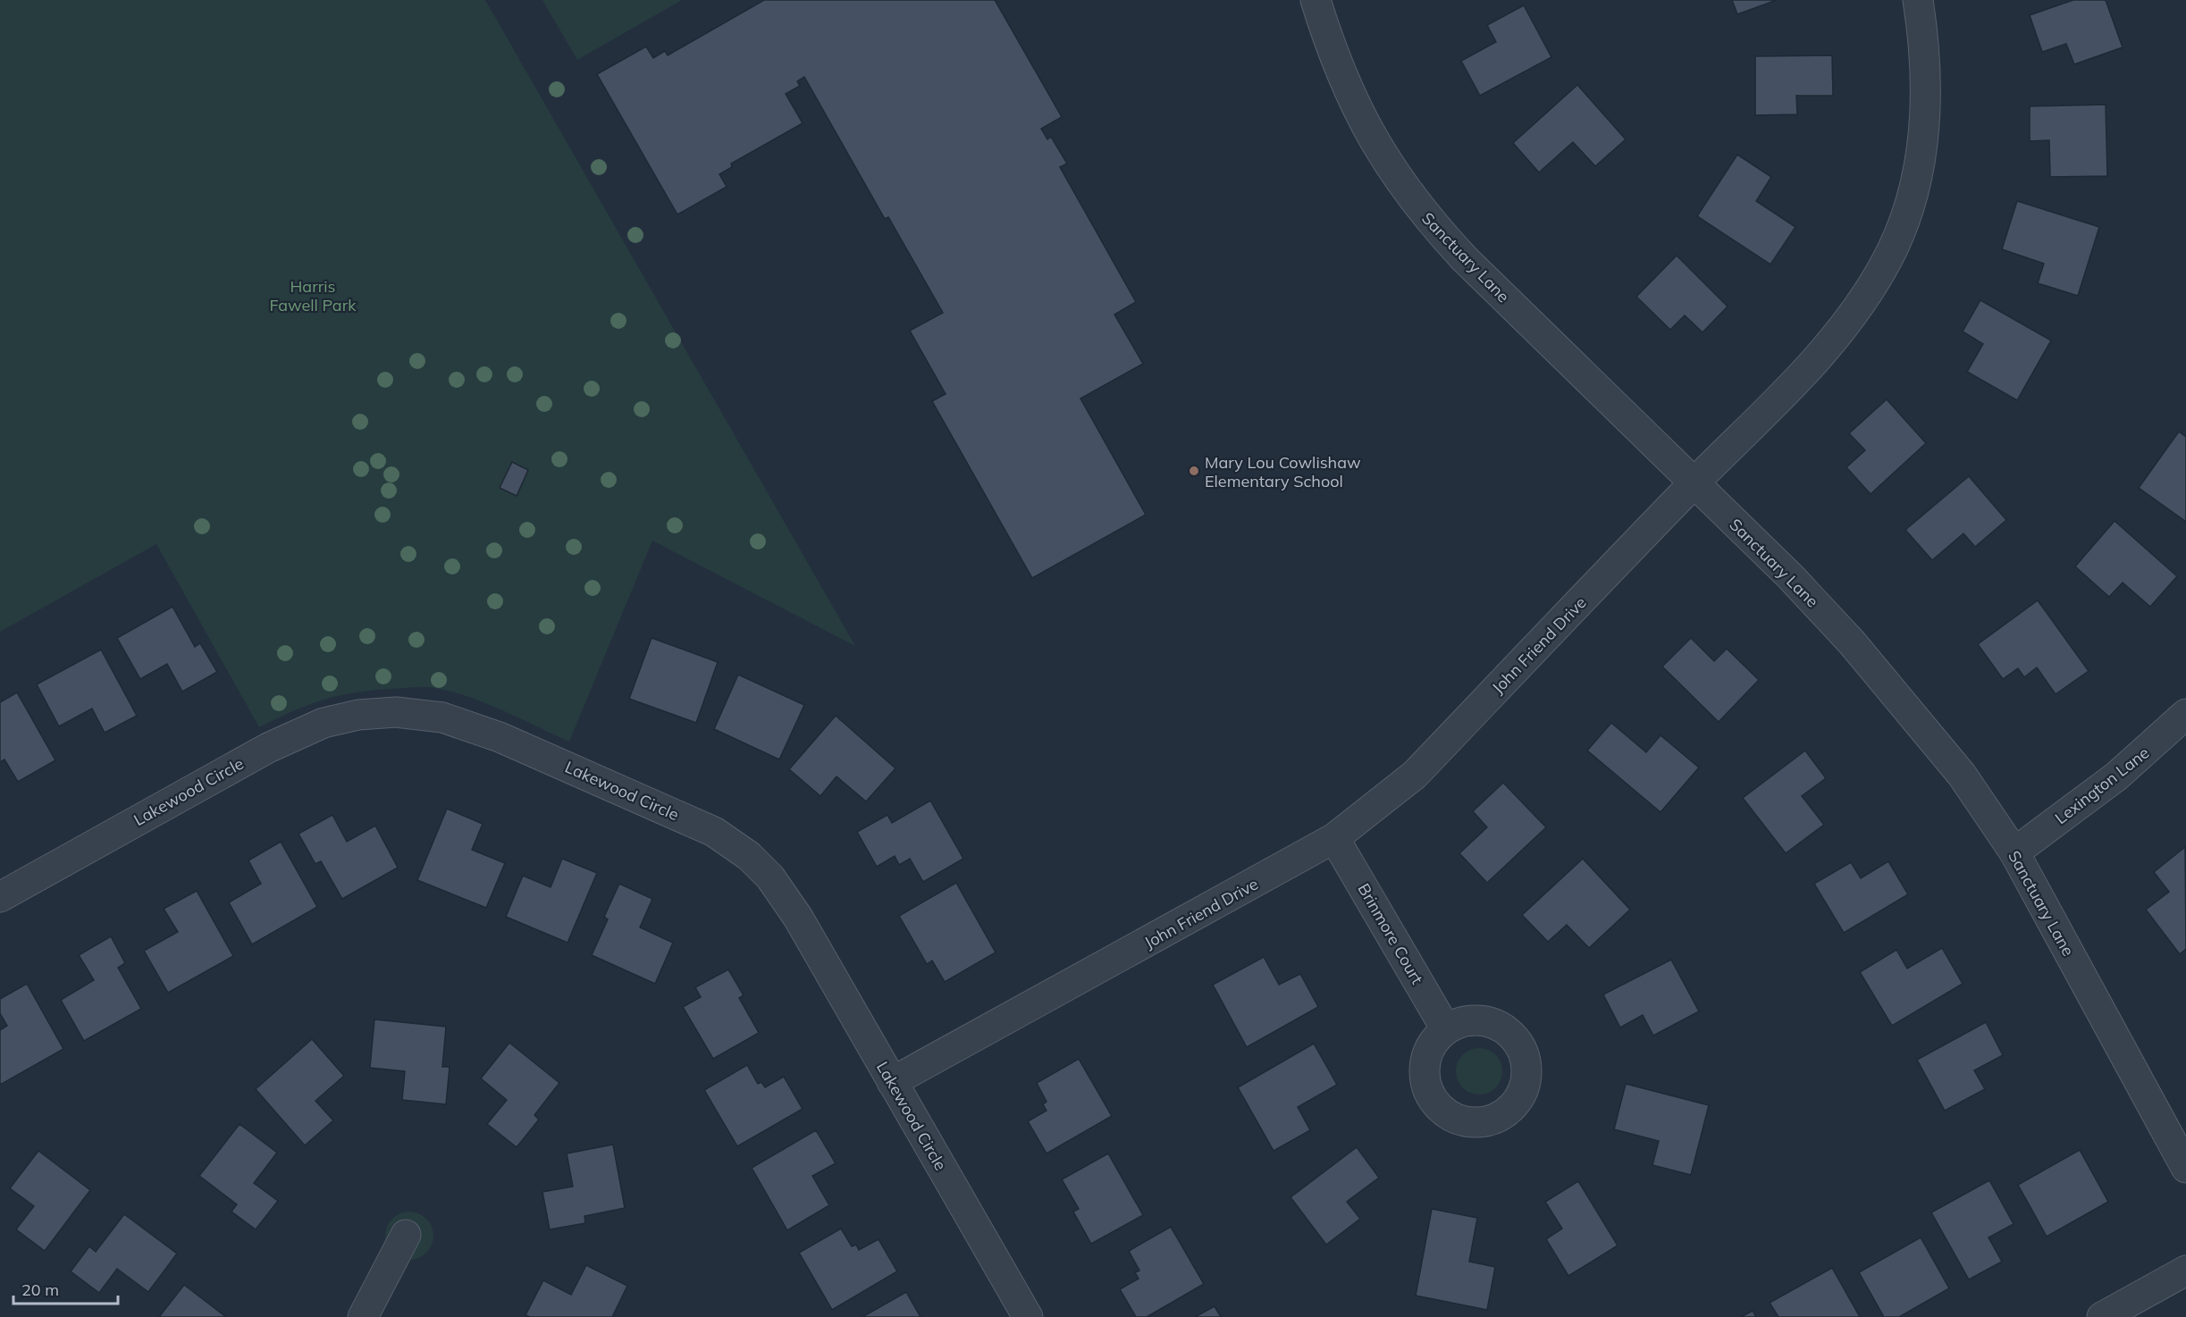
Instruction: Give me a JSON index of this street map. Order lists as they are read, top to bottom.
{
  "streets": {
    "street": [
      "Sanctuary Lane",
      "John Friend Drive",
      "Lexington Lane",
      "Lakewood Circle",
      "Brinmore Court"
    ]
  },
  "crossings": [
    ["Sanctuary Lane", "John Friend Drive"],
    ["Sanctuary Lane", "Lexington Lane"],
    ["John Friend Drive", "Lakewood Circle"],
    ["John Friend Drive", "Brinmore Court"]
  ],
  "parks": ["Harris Fawell Park"],
  "places": ["Mary Lou Cowlishaw Elementary School"],
  "scale_bar": "20 m"
}
